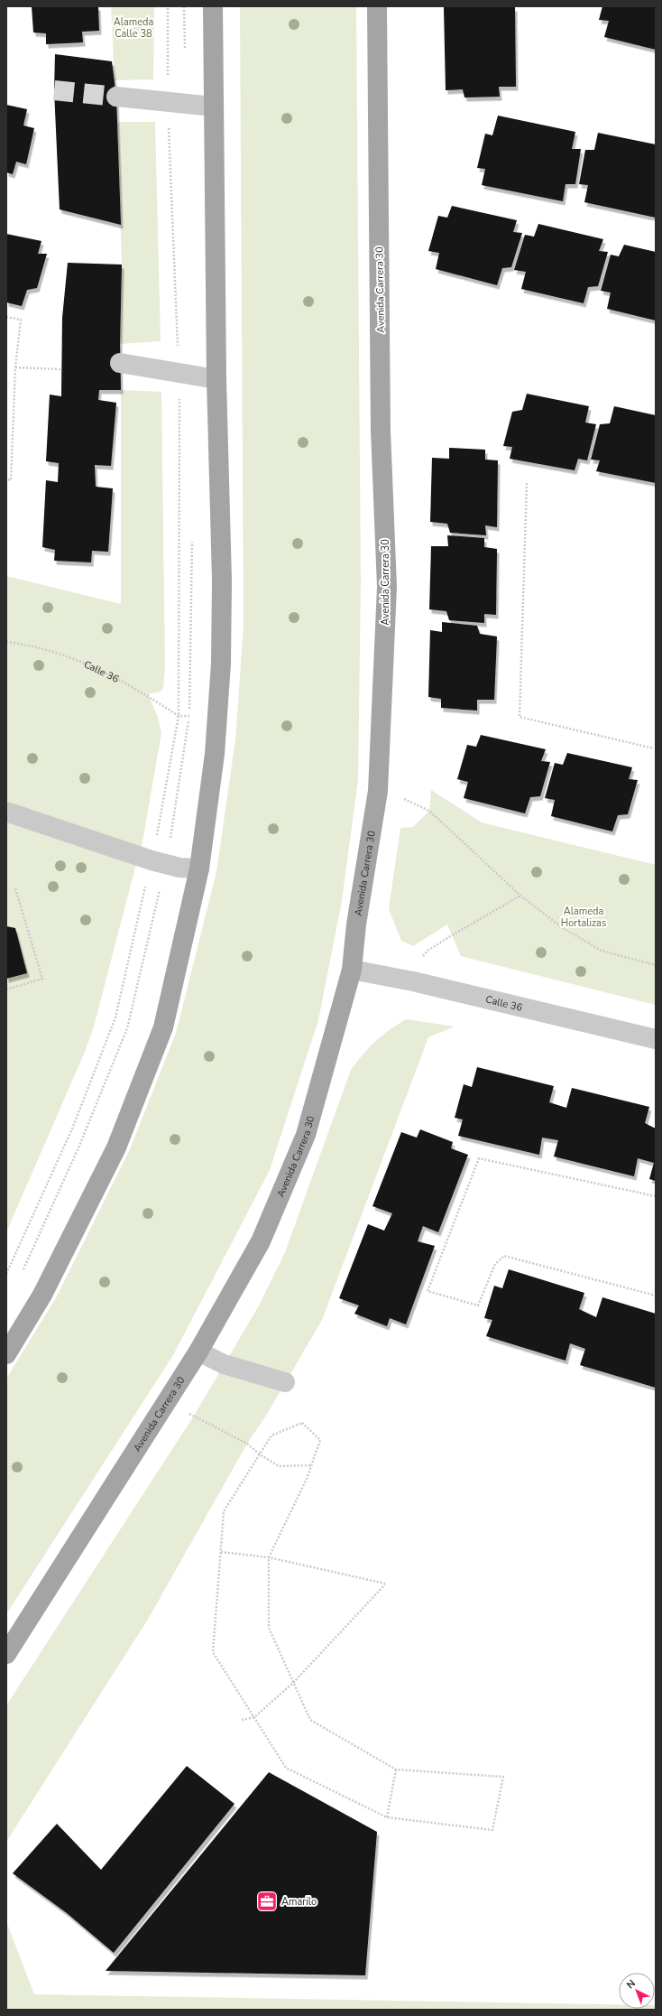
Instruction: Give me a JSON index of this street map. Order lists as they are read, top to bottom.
{
  "streets": {
    "main road": ["Avenida Carrera 30"],
    "street": ["Calle 36"]
  },
  "crossings": [
    ["Avenida Carrera 30", "Calle 36"]
  ],
  "parks": ["Alameda Calle 38", "Alameda Hortalizas"],
  "places": {
    "office": ["Amarilo"]
  },
  "north": "top left"
}
